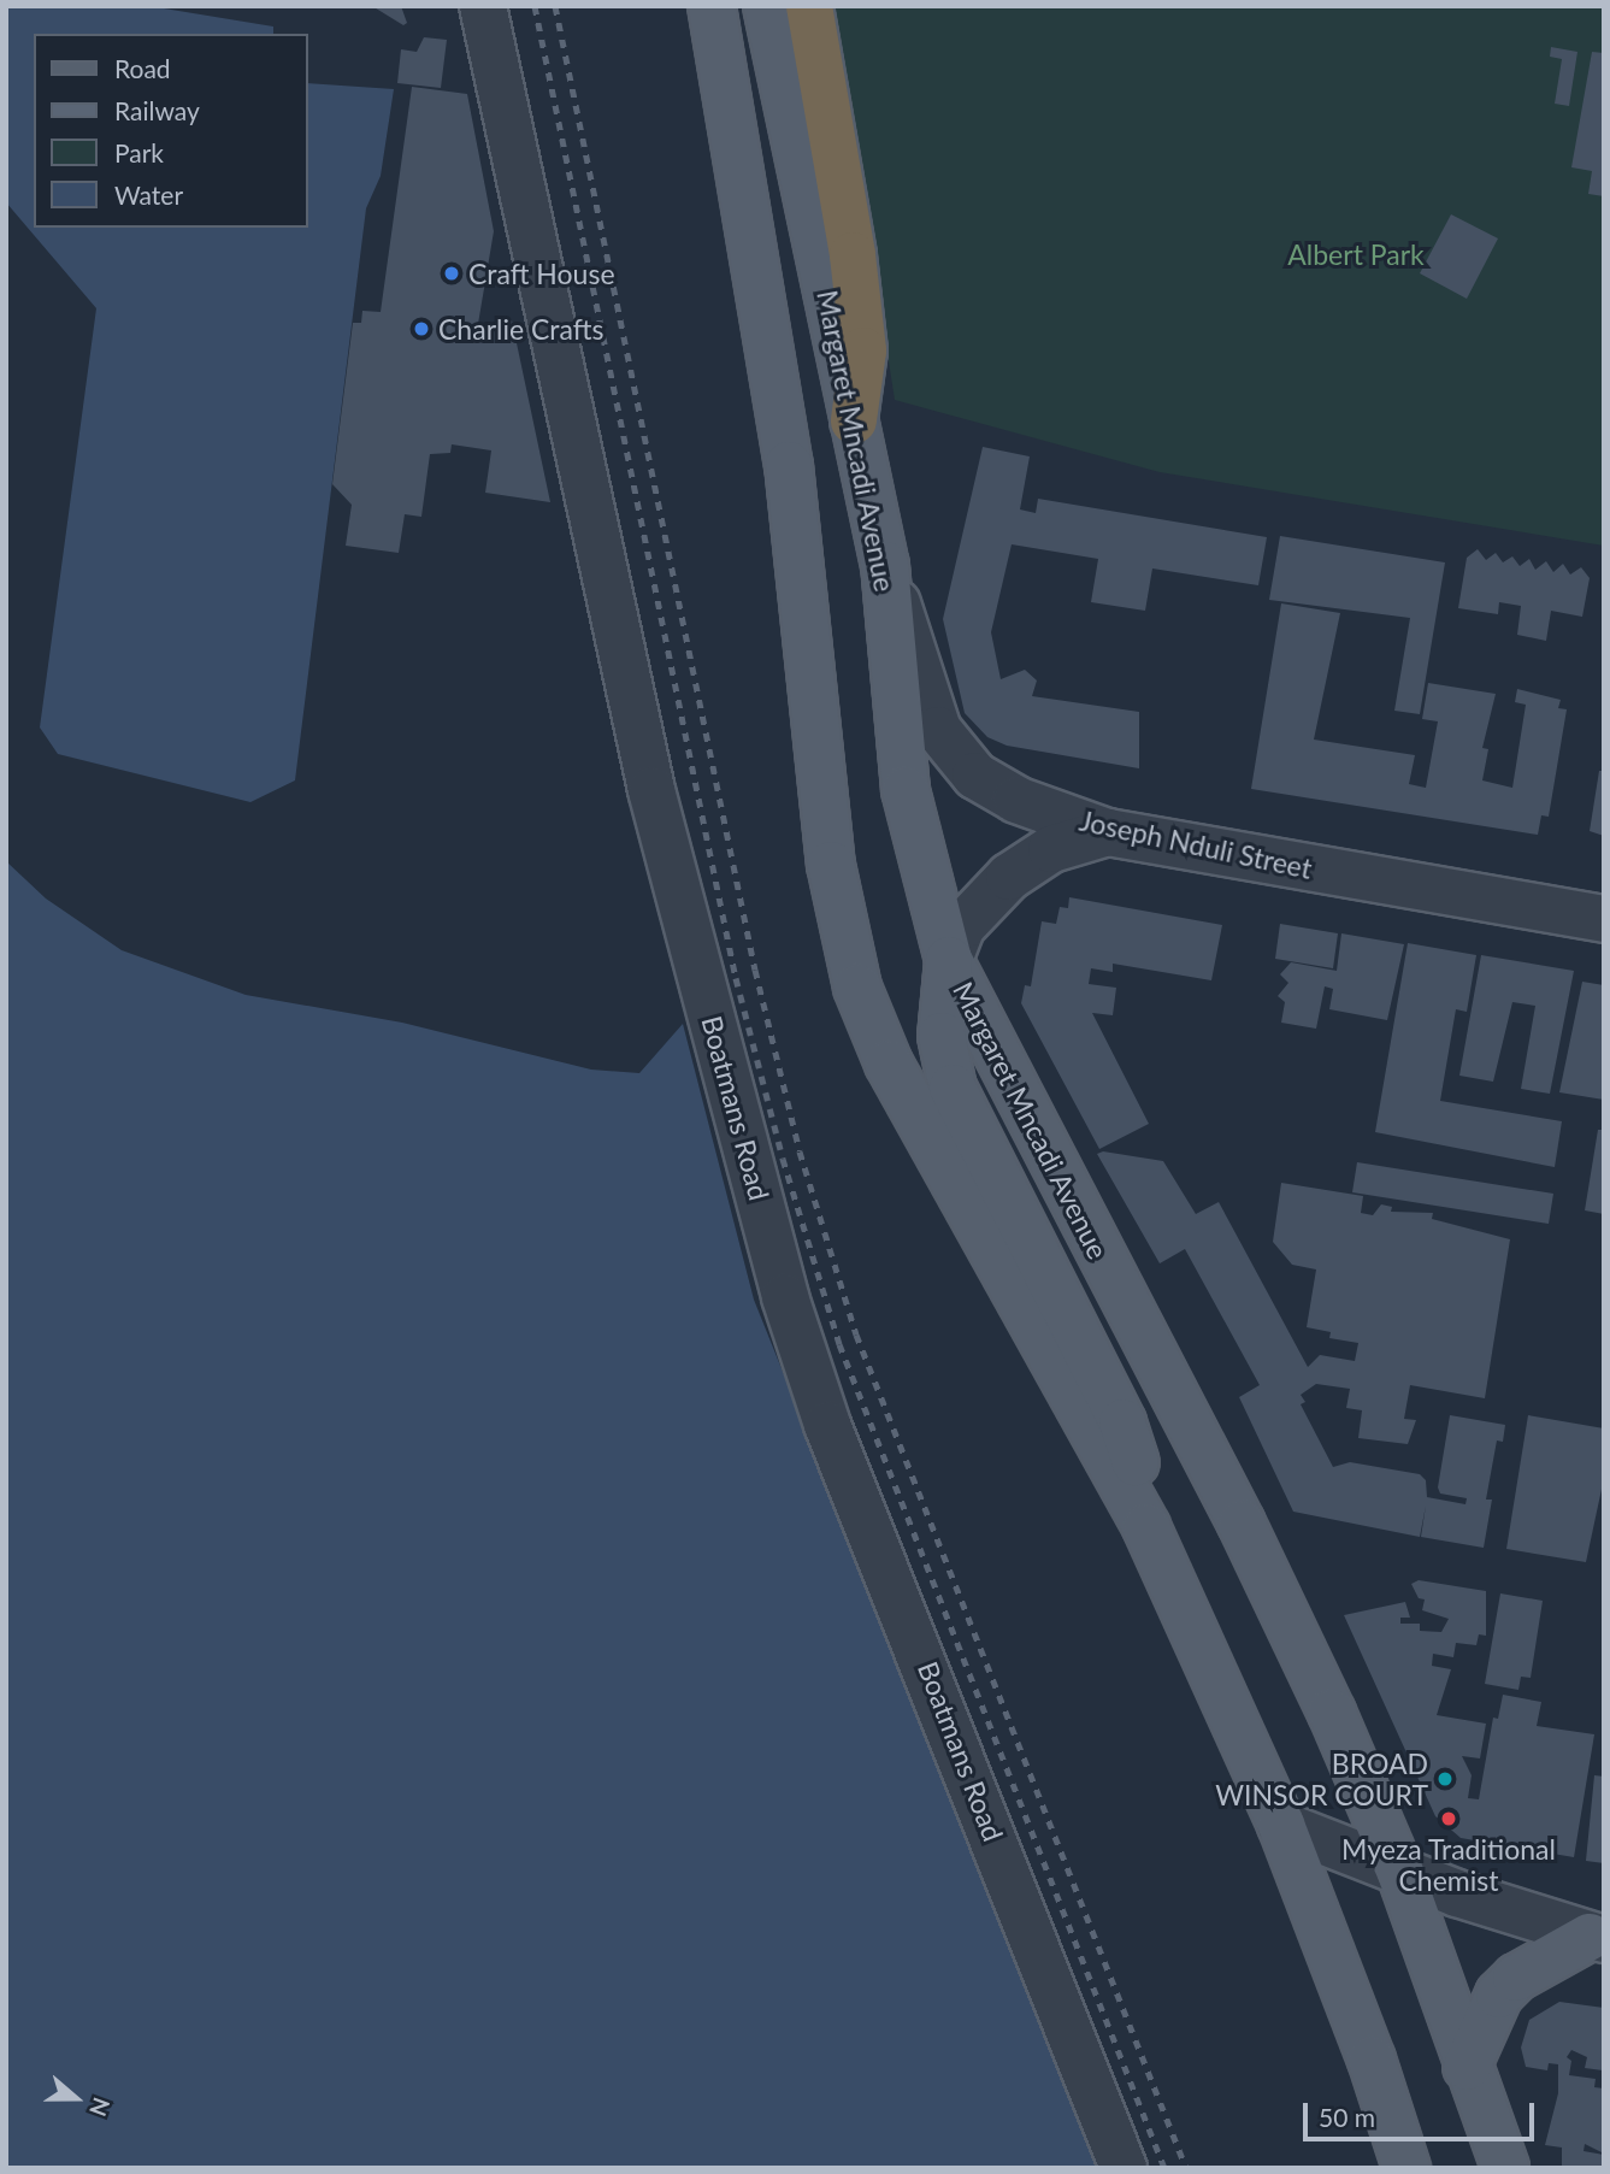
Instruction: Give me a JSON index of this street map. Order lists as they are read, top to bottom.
{
  "streets": {
    "main road": ["Margaret Mncadi Avenue"],
    "street": ["Joseph Nduli Street", "Boatmans Road"]
  },
  "crossings": [
    ["Margaret Mncadi Avenue", "Joseph Nduli Street"]
  ],
  "parks": ["Albert Park"],
  "places": [
    "Craft House",
    "Charlie Crafts",
    "BROAD WINSOR COURT",
    "Myeza Traditional Chemist"
  ],
  "legend": [
    "Road",
    "Railway",
    "Park",
    "Water"
  ],
  "scale_bar": "50 m",
  "north": "right"
}
